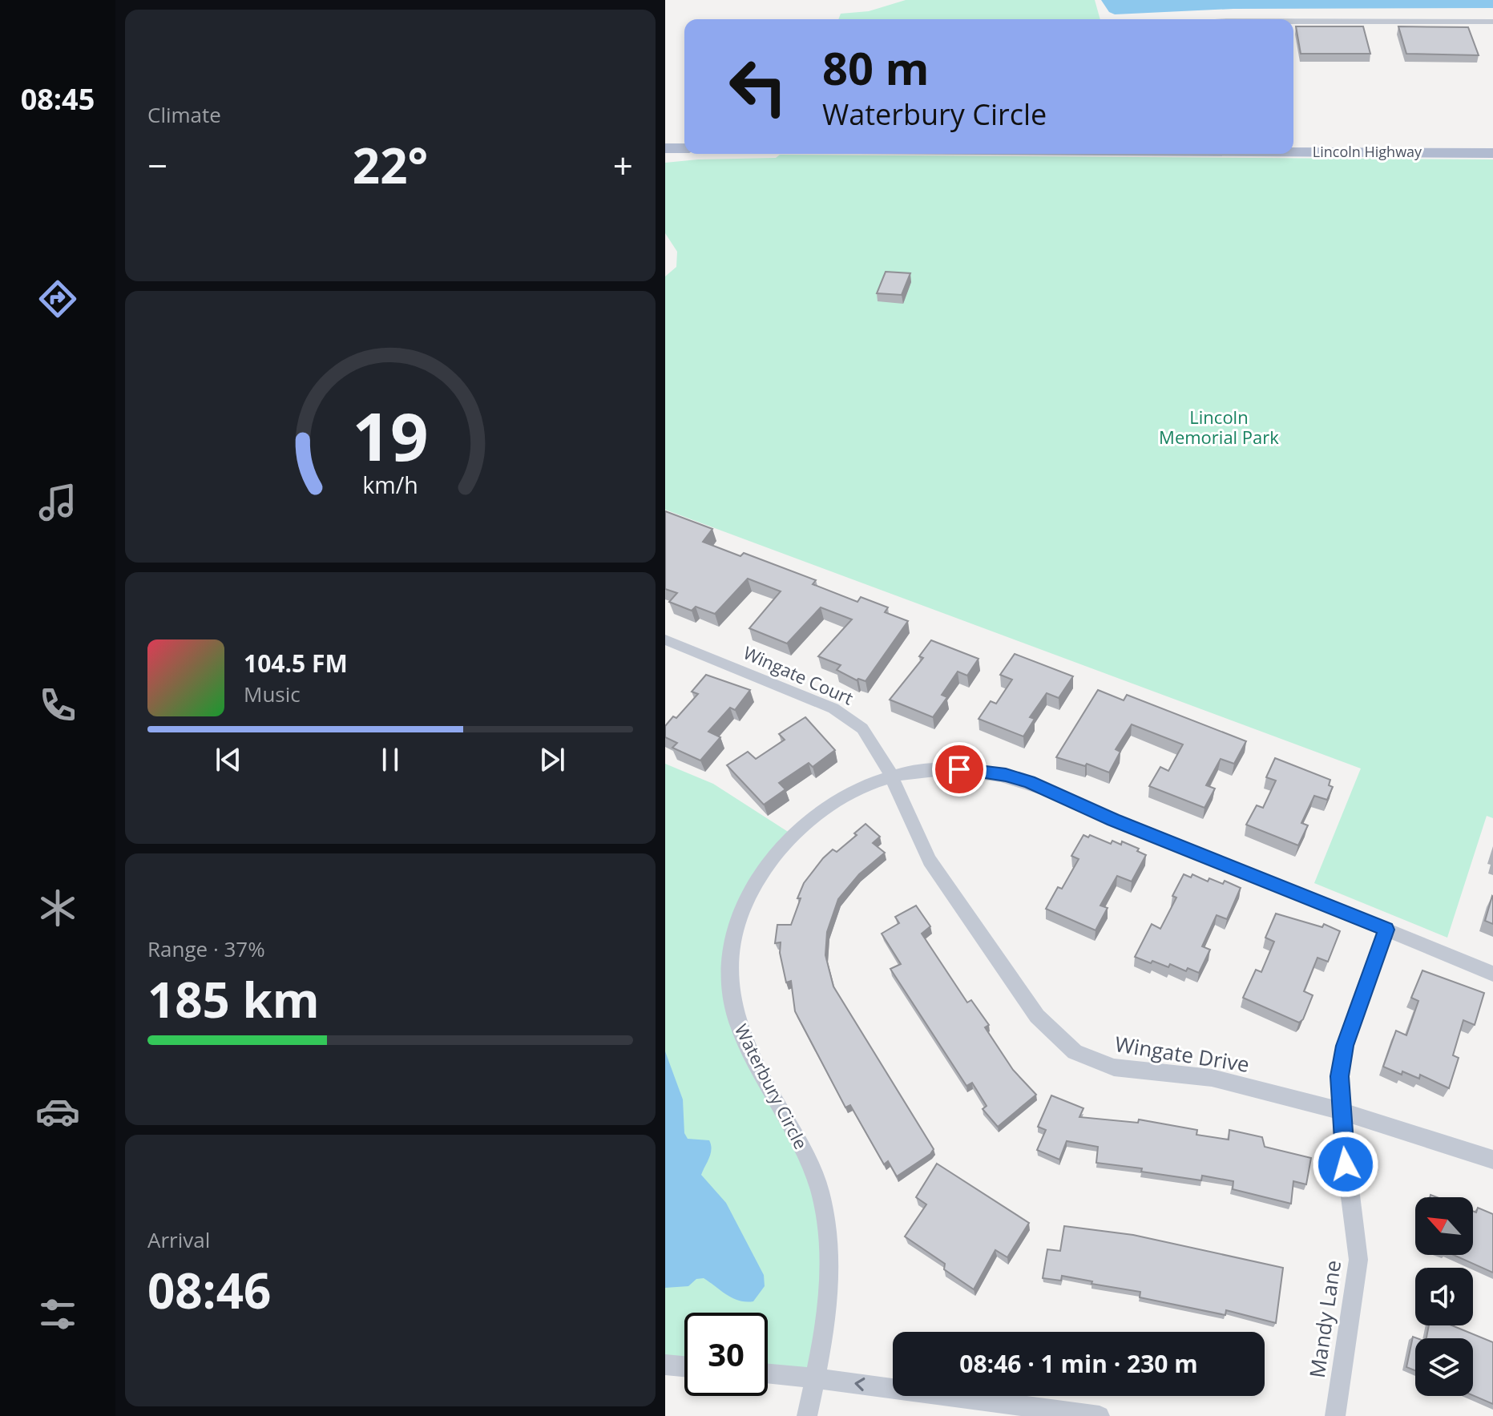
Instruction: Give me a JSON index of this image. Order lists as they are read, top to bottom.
{
  "streets": {
    "main road": ["Lincoln Highway"],
    "street": [
      "Wingate Court",
      "Wingate Drive",
      "Waterbury Circle",
      "Mandy Lane"
    ]
  },
  "crossings": [
    ["Wingate Court", "Wingate Drive"],
    ["Wingate Court", "Waterbury Circle"],
    ["Wingate Drive", "Waterbury Circle"],
    ["Wingate Drive", "Mandy Lane"],
    ["Waterbury Circle", "Mandy Lane"]
  ],
  "parks": ["Lincoln Memorial Park"],
  "north": "top left",
  "page": {
    "tabs": "08:45",
    "tile": [
      "Climate",
      ["Range · 37%", "185 km"],
      ["Arrival", "08:46"]
    ],
    "turn": ["80 m", "Waterbury Circle"],
    "heat": ["−", "22°", "+"],
    "song": ["104.5 FM", "Music"],
    "limit": "30",
    "trip": "08:46 · 1 min · 230 m",
    "gauge": ["19", "km/h"]
  }
}
